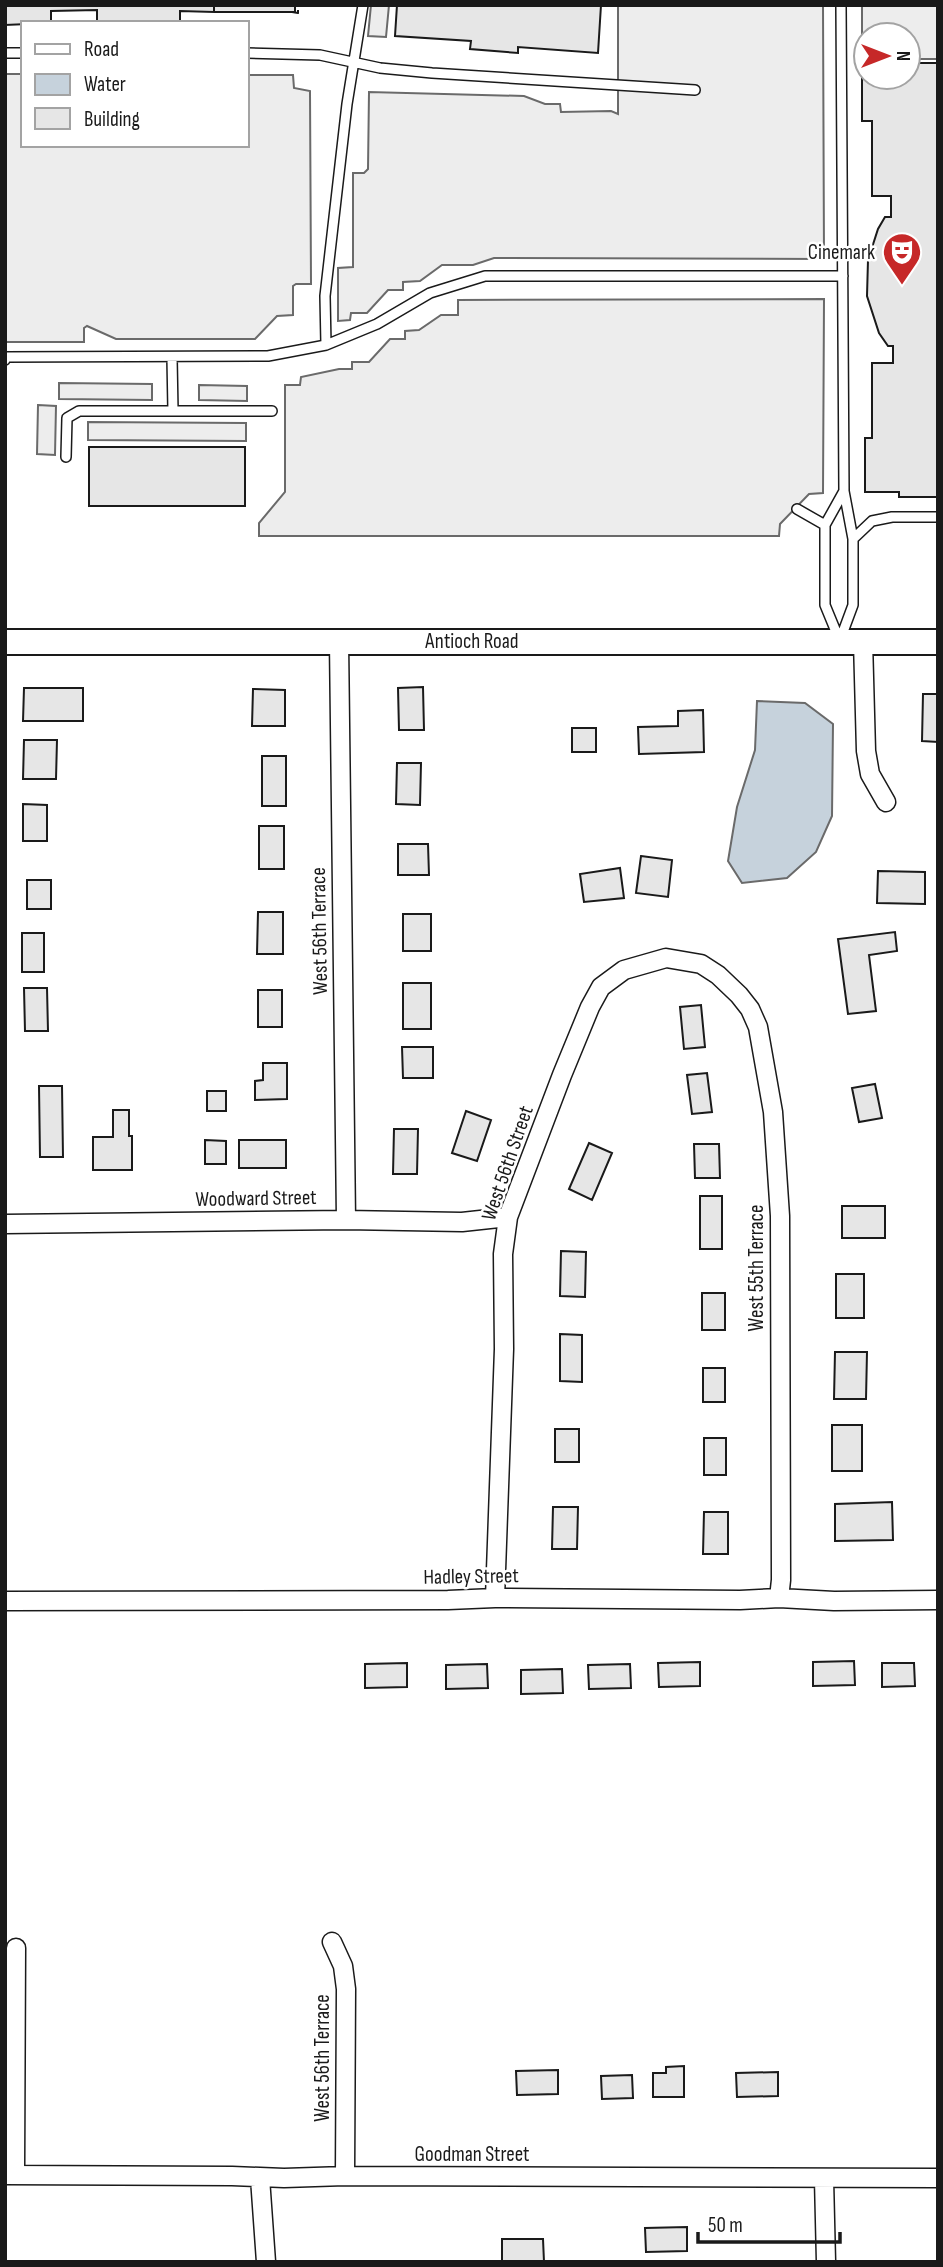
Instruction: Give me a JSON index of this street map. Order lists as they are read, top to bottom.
{
  "streets": {
    "main road": ["Antioch Road"],
    "street": [
      "West 56th Terrace",
      "West 56th Street",
      "Woodward Street",
      "West 55th Terrace",
      "Hadley Street",
      "Goodman Street"
    ]
  },
  "crossings": [
    ["Antioch Road", "West 56th Terrace"],
    ["West 56th Terrace", "Woodward Street"],
    ["West 56th Terrace", "Goodman Street"],
    ["West 56th Street", "Woodward Street"],
    ["West 56th Street", "West 55th Terrace"],
    ["West 56th Street", "Hadley Street"],
    ["West 55th Terrace", "Hadley Street"]
  ],
  "places": {
    "theatre": ["Cinemark"]
  },
  "legend": ["Road", "Water", "Building"],
  "scale_bar": "50 m",
  "north": "right"
}
